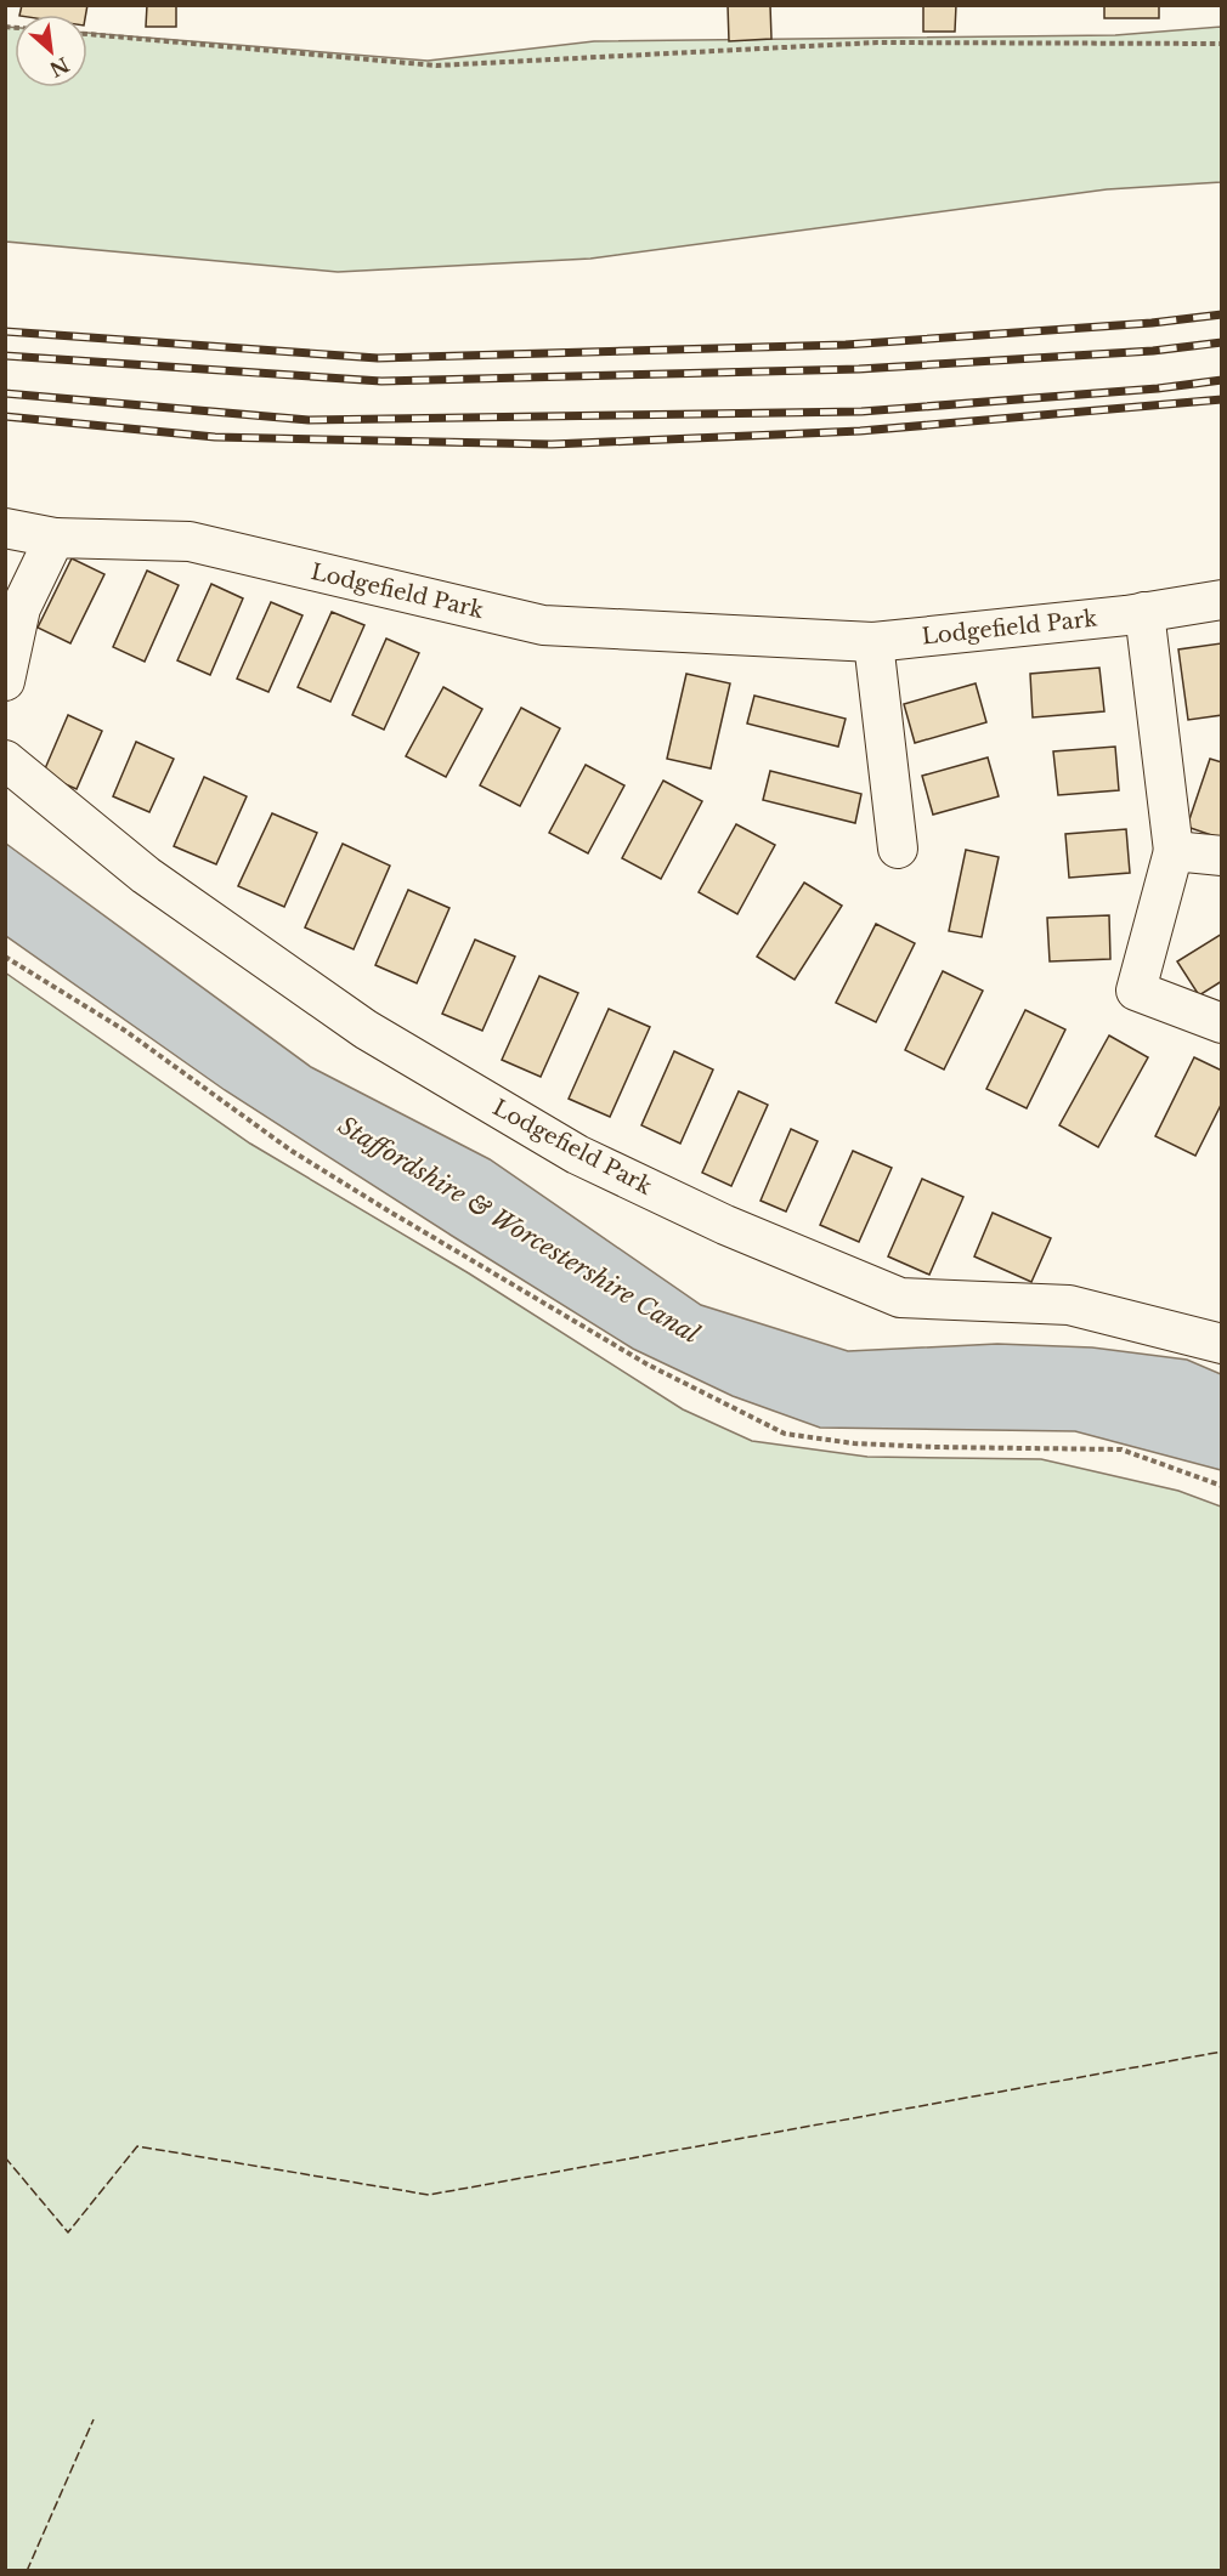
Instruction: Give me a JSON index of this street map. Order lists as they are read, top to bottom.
{
  "streets": {
    "street": ["Lodgefield Park"]
  },
  "water": ["Staffordshire & Worcestershire Canal"],
  "north": "bottom right"
}
